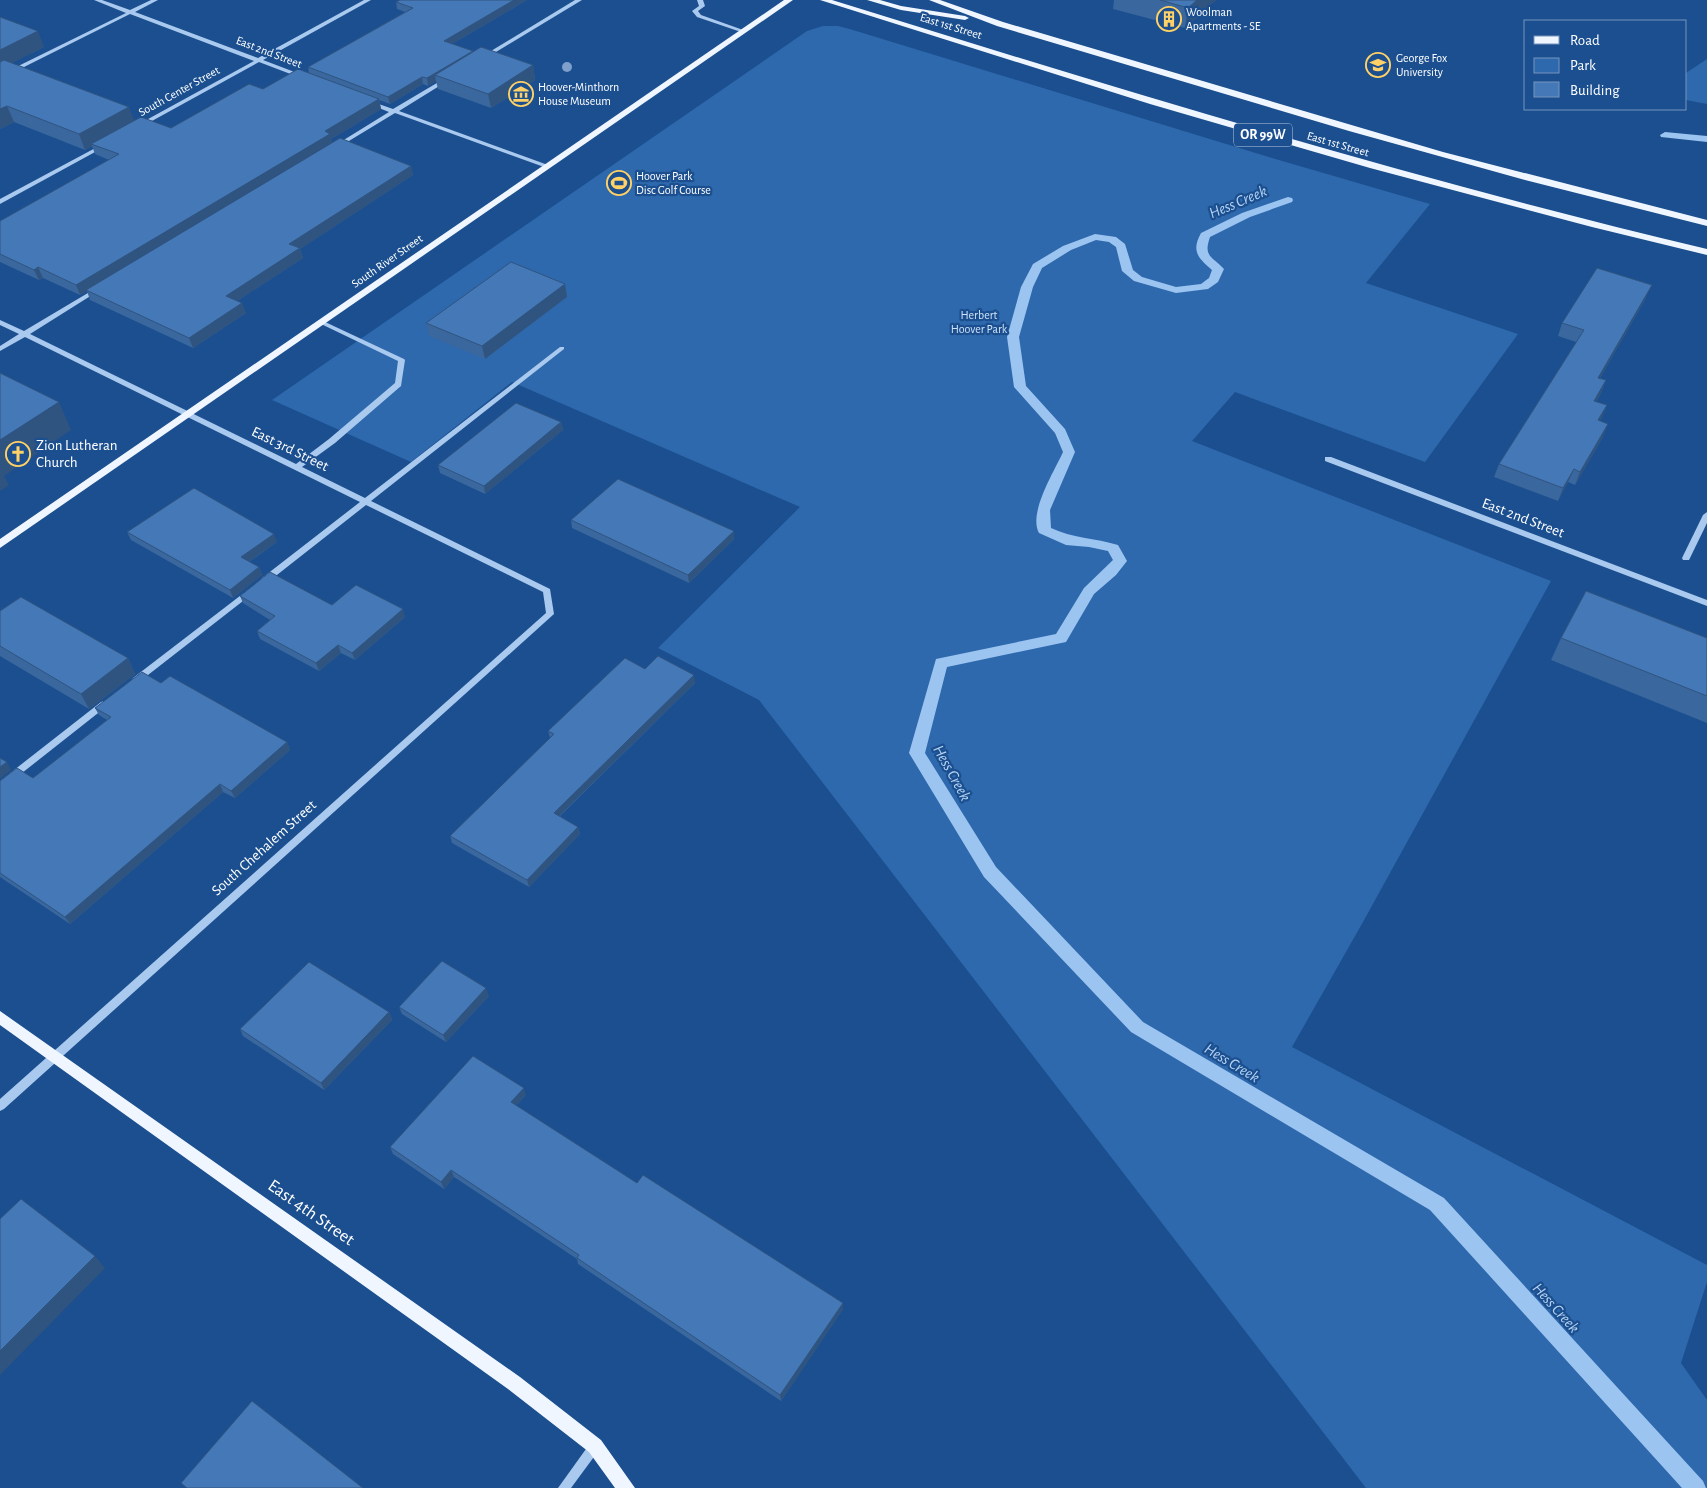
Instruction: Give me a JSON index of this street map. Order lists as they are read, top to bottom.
{
  "streets": {
    "main road": [
      "East 1st Street",
      "OR 99W",
      "South River Street",
      "East 4th Street"
    ],
    "street": [
      "East 2nd Street",
      "South Center Street",
      "East 3rd Street",
      "South Chehalem Street"
    ]
  },
  "crossings": [
    ["East 2nd Street", "South Center Street"],
    ["South River Street", "East 3rd Street"],
    ["East 3rd Street", "South Chehalem Street"],
    ["South Chehalem Street", "East 4th Street"]
  ],
  "water": ["Hess Creek"],
  "parks": ["Herbert Hoover Park"],
  "places": {
    "building": ["Woolman Apartments - SE"],
    "school or university": ["George Fox University"],
    "museum": ["Hoover-Minthorn House Museum"],
    "sports": ["Hoover Park Disc Golf Course"],
    "church": ["Zion Lutheran Church"]
  },
  "legend": ["Road", "Park", "Building"]
}
